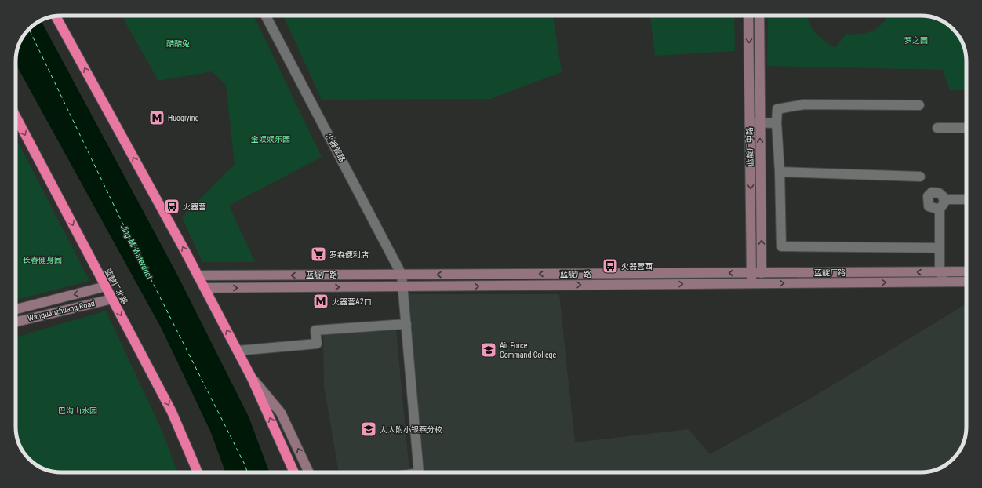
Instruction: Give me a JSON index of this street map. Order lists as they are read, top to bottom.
{
  "streets": {
    "highway": ["蓝靛厂北路"],
    "street": [
      "蓝靛厂中路",
      "火器营路",
      "蓝靛厂路",
      "Wanquanzhuang Road"
    ]
  },
  "crossings": [
    ["蓝靛厂中路", "蓝靛厂路"],
    ["火器营路", "蓝靛厂路"],
    ["蓝靛厂北路", "Wanquanzhuang Road"]
  ],
  "one_way": ["蓝靛厂北路"],
  "water": ["Jing-Mi Waterduct"],
  "parks": [
    "梦之园",
    "酷酷兔",
    "金娱娱乐园",
    "长春健身园",
    "巴沟山水园"
  ],
  "places": {
    "metro station": ["Huoqiying", "火器营A2口"],
    "bus stop": ["火器营", "火器营西"],
    "supermarket": ["罗森便利店"],
    "school or university": ["Air Force Command College", "人大附小银燕分校"]
  }
}
